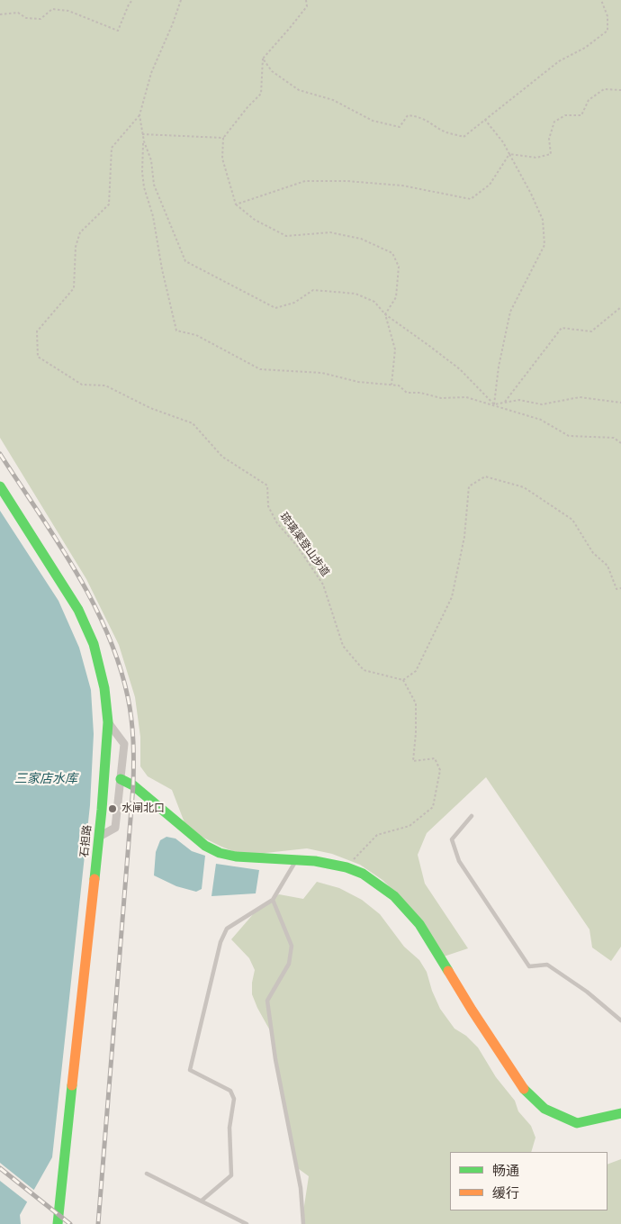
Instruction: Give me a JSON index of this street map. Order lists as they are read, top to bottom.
{
  "streets": {
    "main road": ["石担路"],
    "path": ["琉璃渠登山步道"]
  },
  "water": ["三家店水库"],
  "places": ["水闸北口"],
  "legend": ["畅通", "缓行"]
}
